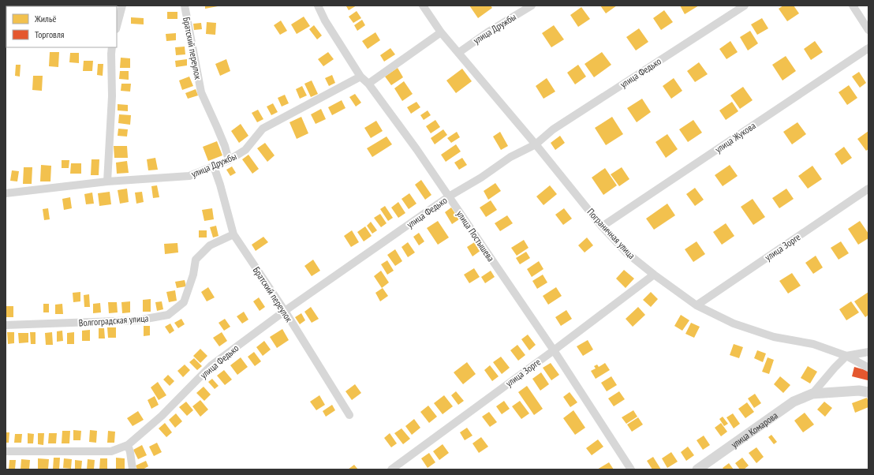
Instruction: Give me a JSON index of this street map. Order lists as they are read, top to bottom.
{
  "streets": {
    "street": [
      "улица Дружбы",
      "Братский переулок",
      "улица Федько",
      "улица Жукова",
      "Пограничная улица",
      "улица Постышева",
      "улица Зорге",
      "Волгоградская улица",
      "улица Комарова"
    ]
  },
  "crossings": [
    ["улица Дружбы", "Братский переулок"],
    ["улица Дружбы", "Пограничная улица"],
    ["улица Дружбы", "улица Постышева"],
    ["Братский переулок", "улица Федько"],
    ["Братский переулок", "Волгоградская улица"],
    ["улица Федько", "Пограничная улица"],
    ["улица Федько", "улица Постышева"],
    ["улица Жукова", "Пограничная улица"],
    ["Пограничная улица", "улица Зорге"],
    ["Пограничная улица", "улица Комарова"],
    ["улица Постышева", "улица Зорге"]
  ],
  "legend": ["Жильё", "Торговля"]
}
